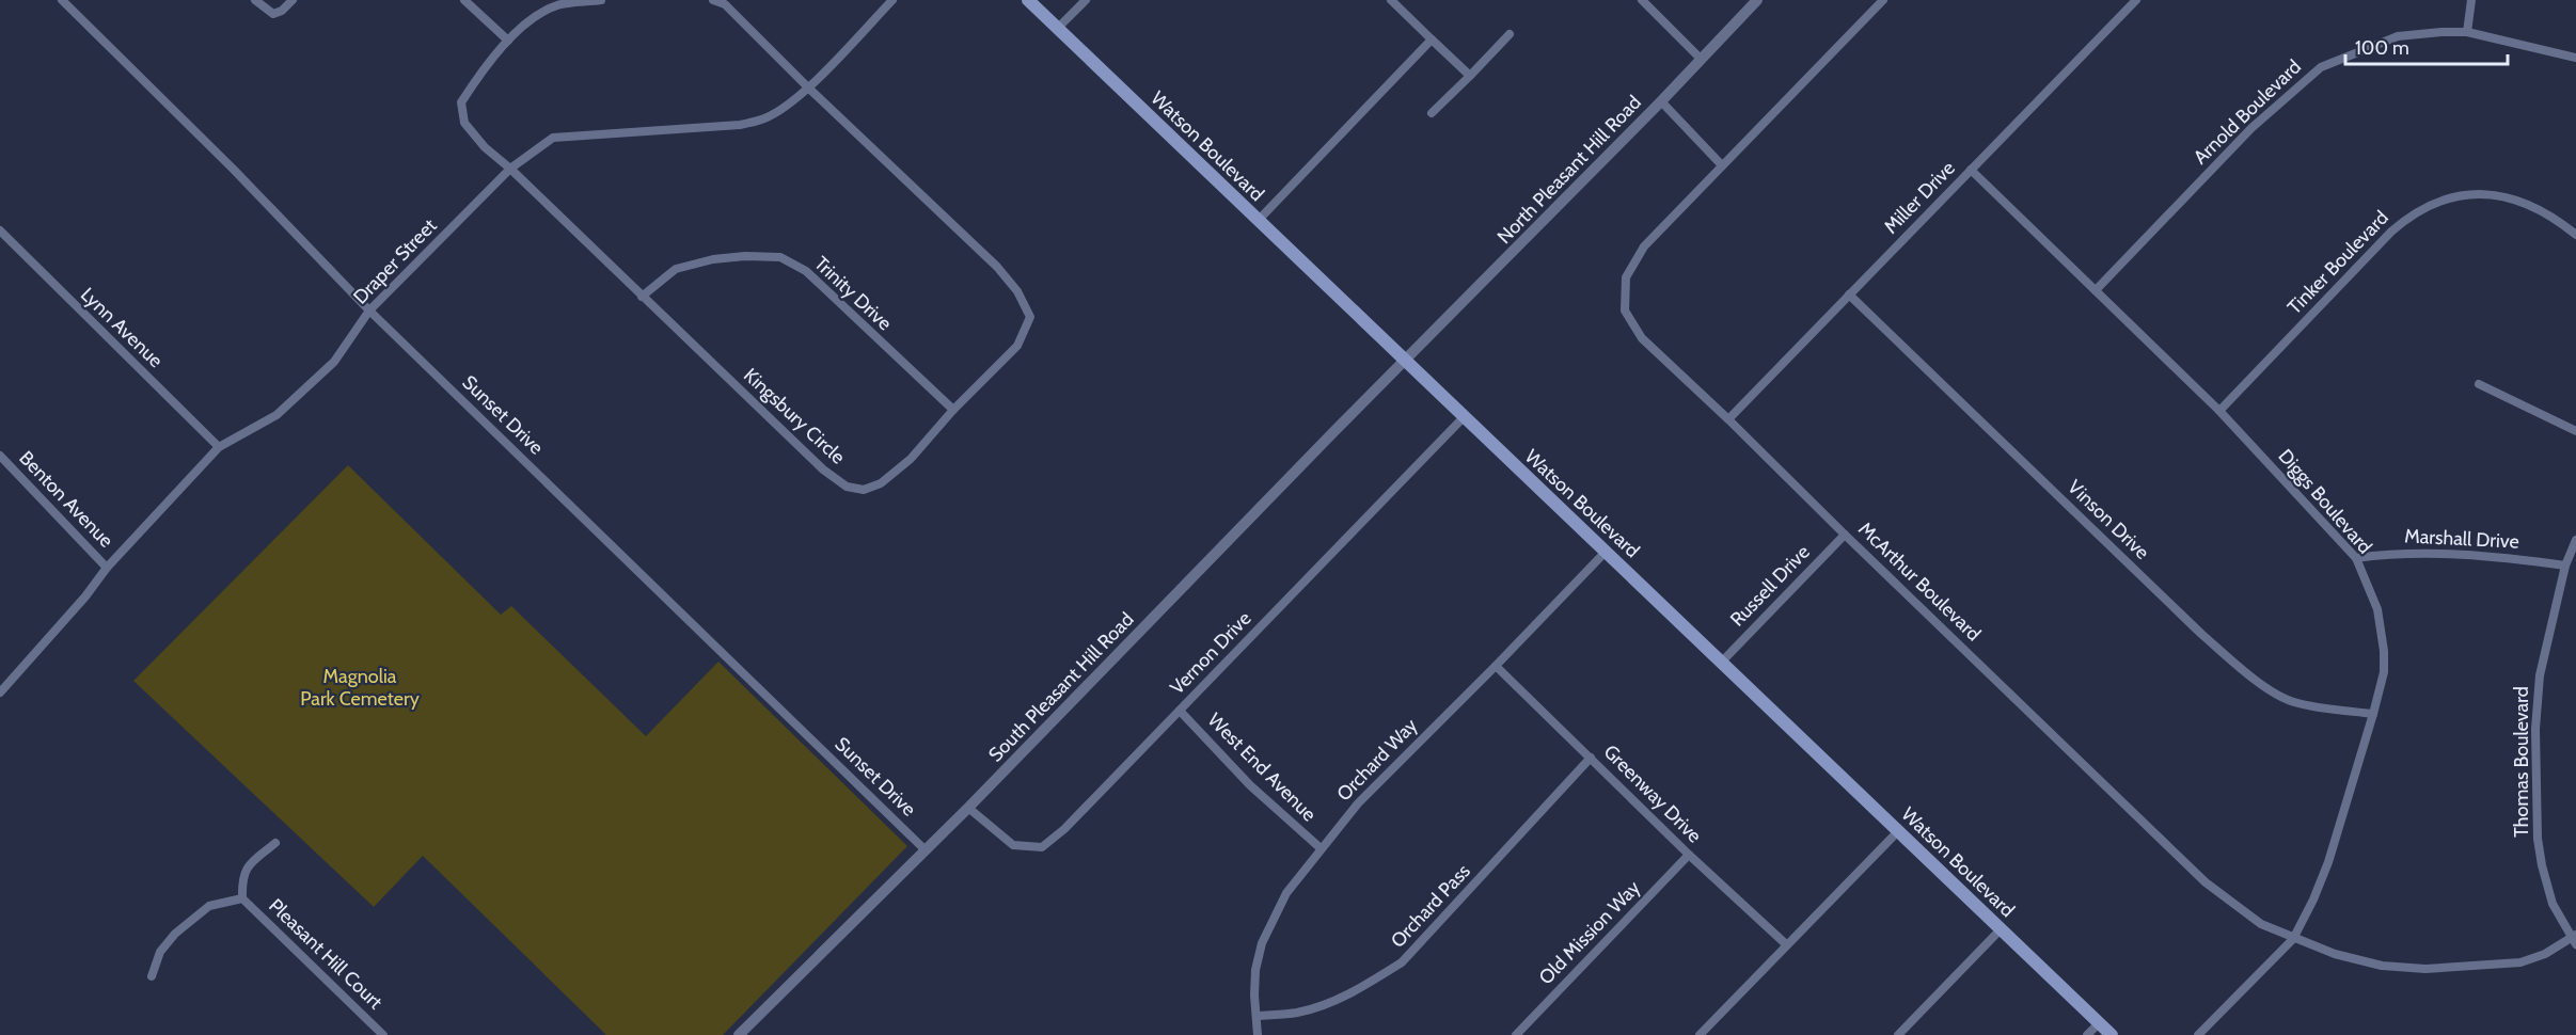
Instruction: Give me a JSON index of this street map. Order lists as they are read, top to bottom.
{
  "streets": {
    "main road": ["Watson Boulevard"],
    "street": [
      "Arnold Boulevard",
      "North Pleasant Hill Road",
      "Miller Drive",
      "Draper Street",
      "Tinker Boulevard",
      "Trinity Drive",
      "Lynn Avenue",
      "Sunset Drive",
      "Kingsbury Circle",
      "Benton Avenue",
      "Diggs Boulevard",
      "Vinson Drive",
      "Marshall Drive",
      "McArthur Boulevard",
      "Russell Drive",
      "Vernon Drive",
      "South Pleasant Hill Road",
      "Orchard Way",
      "Thomas Boulevard",
      "West End Avenue",
      "Greenway Drive",
      "Orchard Pass",
      "Old Mission Way",
      "Pleasant Hill Court"
    ]
  },
  "crossings": [
    ["Arnold Boulevard", "Diggs Boulevard"],
    ["Watson Boulevard", "North Pleasant Hill Road"],
    ["Watson Boulevard", "Russell Drive"],
    ["Watson Boulevard", "Vernon Drive"],
    ["Watson Boulevard", "South Pleasant Hill Road"],
    ["Watson Boulevard", "Orchard Way"],
    ["North Pleasant Hill Road", "South Pleasant Hill Road"],
    ["Miller Drive", "Diggs Boulevard"],
    ["Miller Drive", "Vinson Drive"],
    ["Miller Drive", "McArthur Boulevard"],
    ["Draper Street", "Lynn Avenue"],
    ["Draper Street", "Sunset Drive"],
    ["Draper Street", "Kingsbury Circle"],
    ["Draper Street", "Benton Avenue"],
    ["Tinker Boulevard", "Diggs Boulevard"],
    ["Trinity Drive", "Kingsbury Circle"],
    ["Sunset Drive", "South Pleasant Hill Road"],
    ["Diggs Boulevard", "Vinson Drive"],
    ["Diggs Boulevard", "Marshall Drive"],
    ["Diggs Boulevard", "McArthur Boulevard"],
    ["Marshall Drive", "Thomas Boulevard"],
    ["McArthur Boulevard", "Russell Drive"],
    ["McArthur Boulevard", "Thomas Boulevard"],
    ["Vernon Drive", "South Pleasant Hill Road"],
    ["Vernon Drive", "West End Avenue"],
    ["Orchard Way", "West End Avenue"],
    ["Orchard Way", "Greenway Drive"],
    ["Orchard Way", "Orchard Pass"],
    ["Greenway Drive", "Orchard Pass"],
    ["Greenway Drive", "Old Mission Way"]
  ],
  "parks": ["Magnolia Park Cemetery"],
  "scale_bar": "100 m"
}
